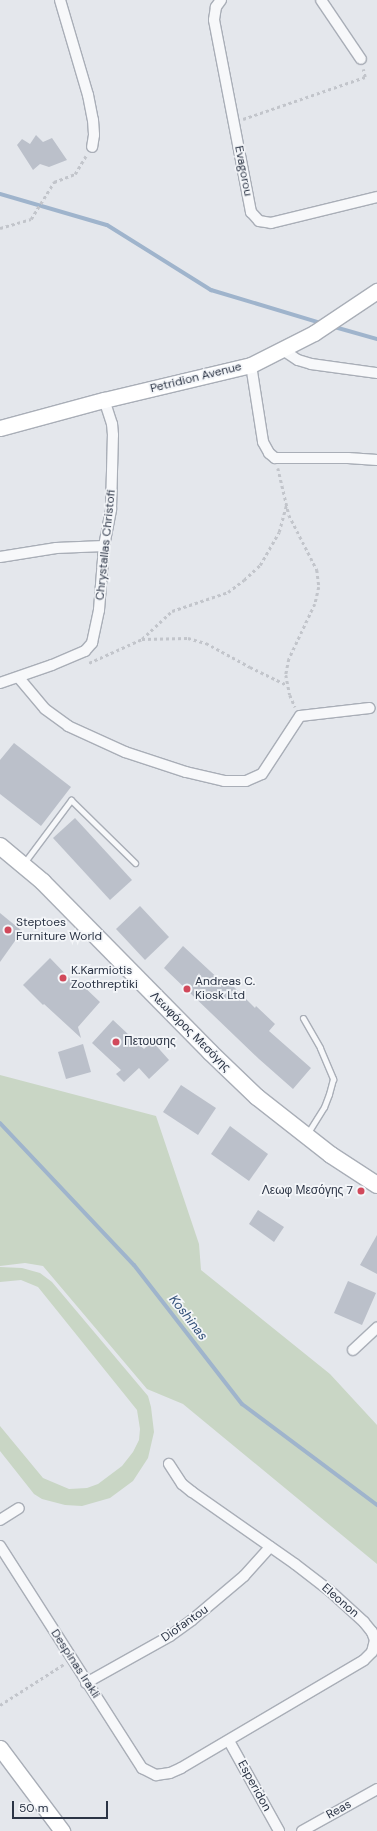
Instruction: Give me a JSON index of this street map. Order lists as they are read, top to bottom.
{
  "streets": {
    "main road": ["Λεωφόρος Μεσόγης"],
    "street": [
      "Evagorou",
      "Petridion Avenue",
      "Chrystallas Christofi",
      "Eleonon",
      "Diofantou",
      "Despinas Irakli",
      "Esperidon",
      "Reas"
    ]
  },
  "crossings": [
    ["Petridion Avenue", "Chrystallas Christofi"],
    ["Eleonon", "Diofantou"],
    ["Eleonon", "Despinas Irakli"],
    ["Eleonon", "Esperidon"],
    ["Diofantou", "Despinas Irakli"]
  ],
  "water": ["Koshinas"],
  "places": [
    "Steptoes Furniture World",
    "K.Karmiotis Zoothreptiki",
    "Andreas C. Kiosk Ltd",
    "Πετουσης",
    "Λεωφ Μεσόγης 7"
  ],
  "scale_bar": "50 m"
}
